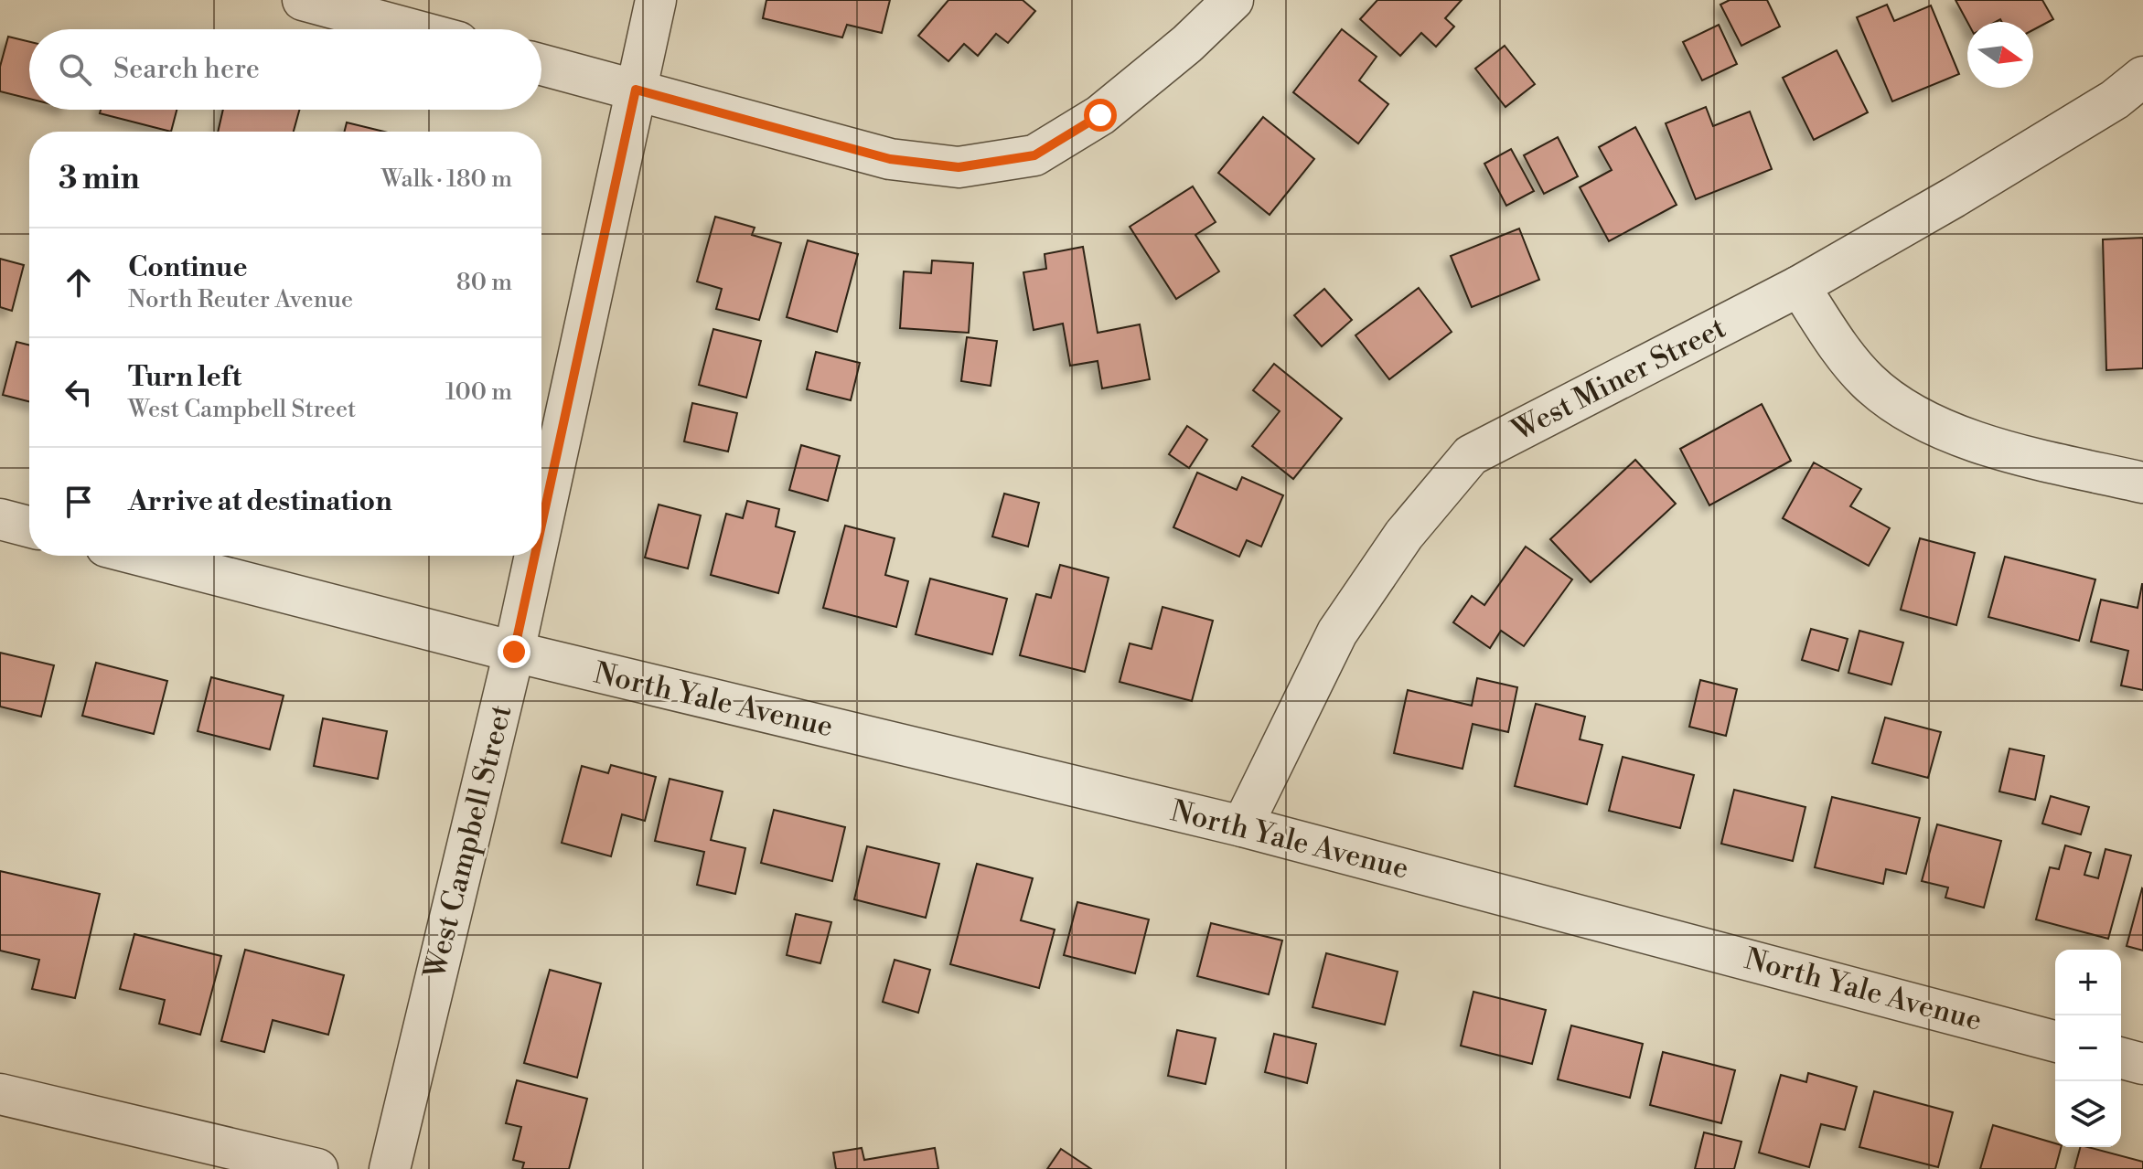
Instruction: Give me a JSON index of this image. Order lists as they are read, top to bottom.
{
  "streets": {
    "street": ["West Miner Street", "North Yale Avenue", "West Campbell Street"]
  },
  "crossings": [
    ["West Miner Street", "North Yale Avenue"],
    ["North Yale Avenue", "West Campbell Street"]
  ],
  "north": "right",
  "page": {
    "search": "Search here",
    "heading": ["3 min", "Walk · 180 m"],
    "list": [
      ["Continue", "North Reuter Avenue", "80 m"],
      ["Turn left", "West Campbell Street", "100 m"],
      "Arrive at destination"
    ],
    "map_buttons": ["+", "−"]
  }
}
